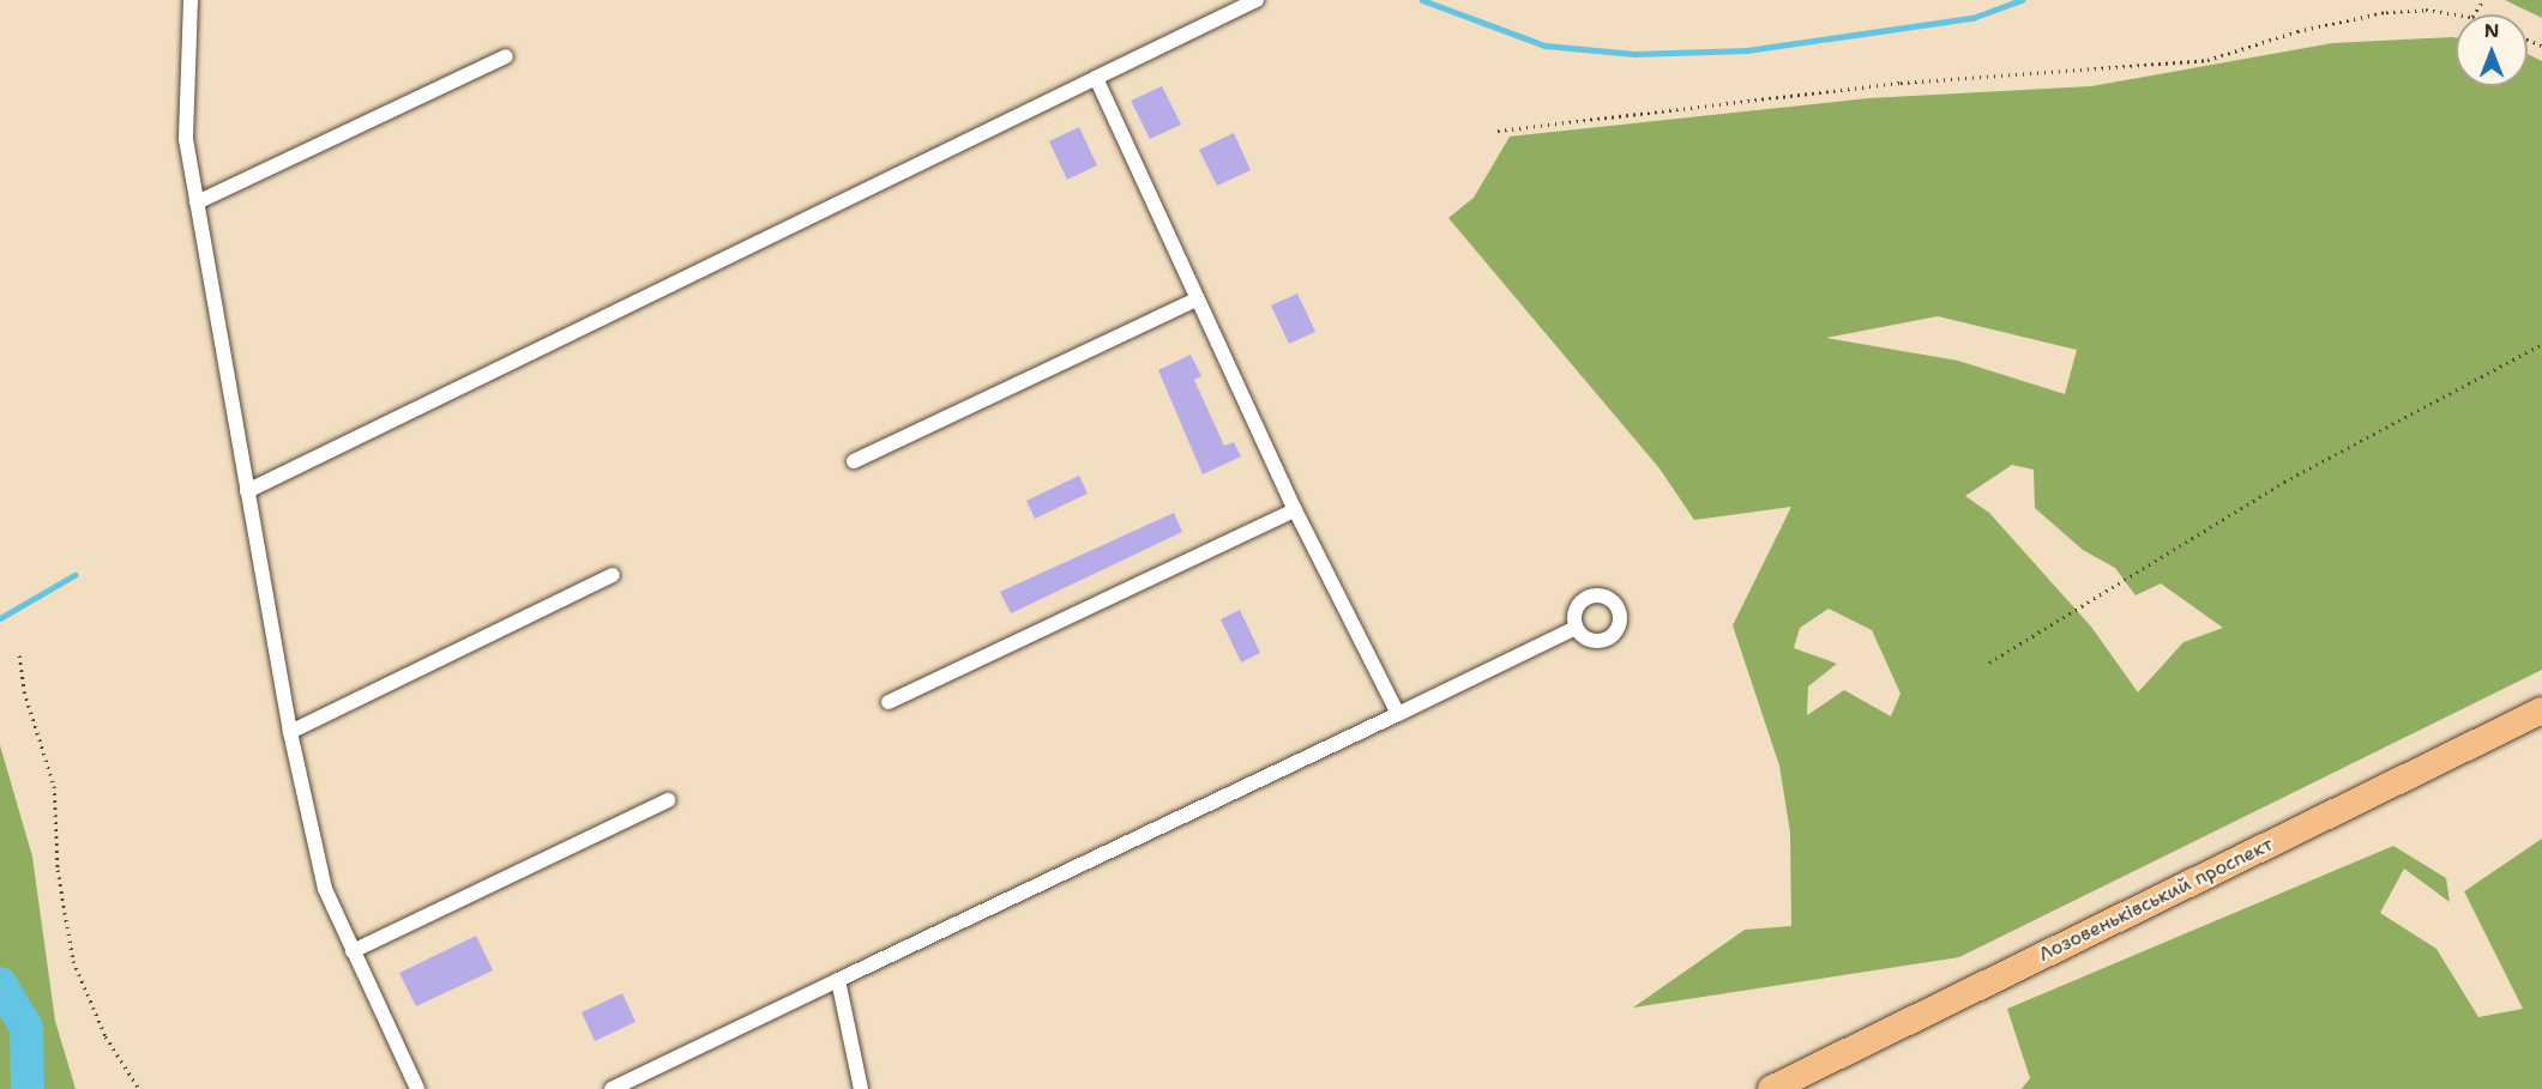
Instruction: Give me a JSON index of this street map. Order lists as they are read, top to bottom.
{
  "streets": {
    "highway": ["Лозовеньківський проспект"]
  },
  "north": "top"
}
